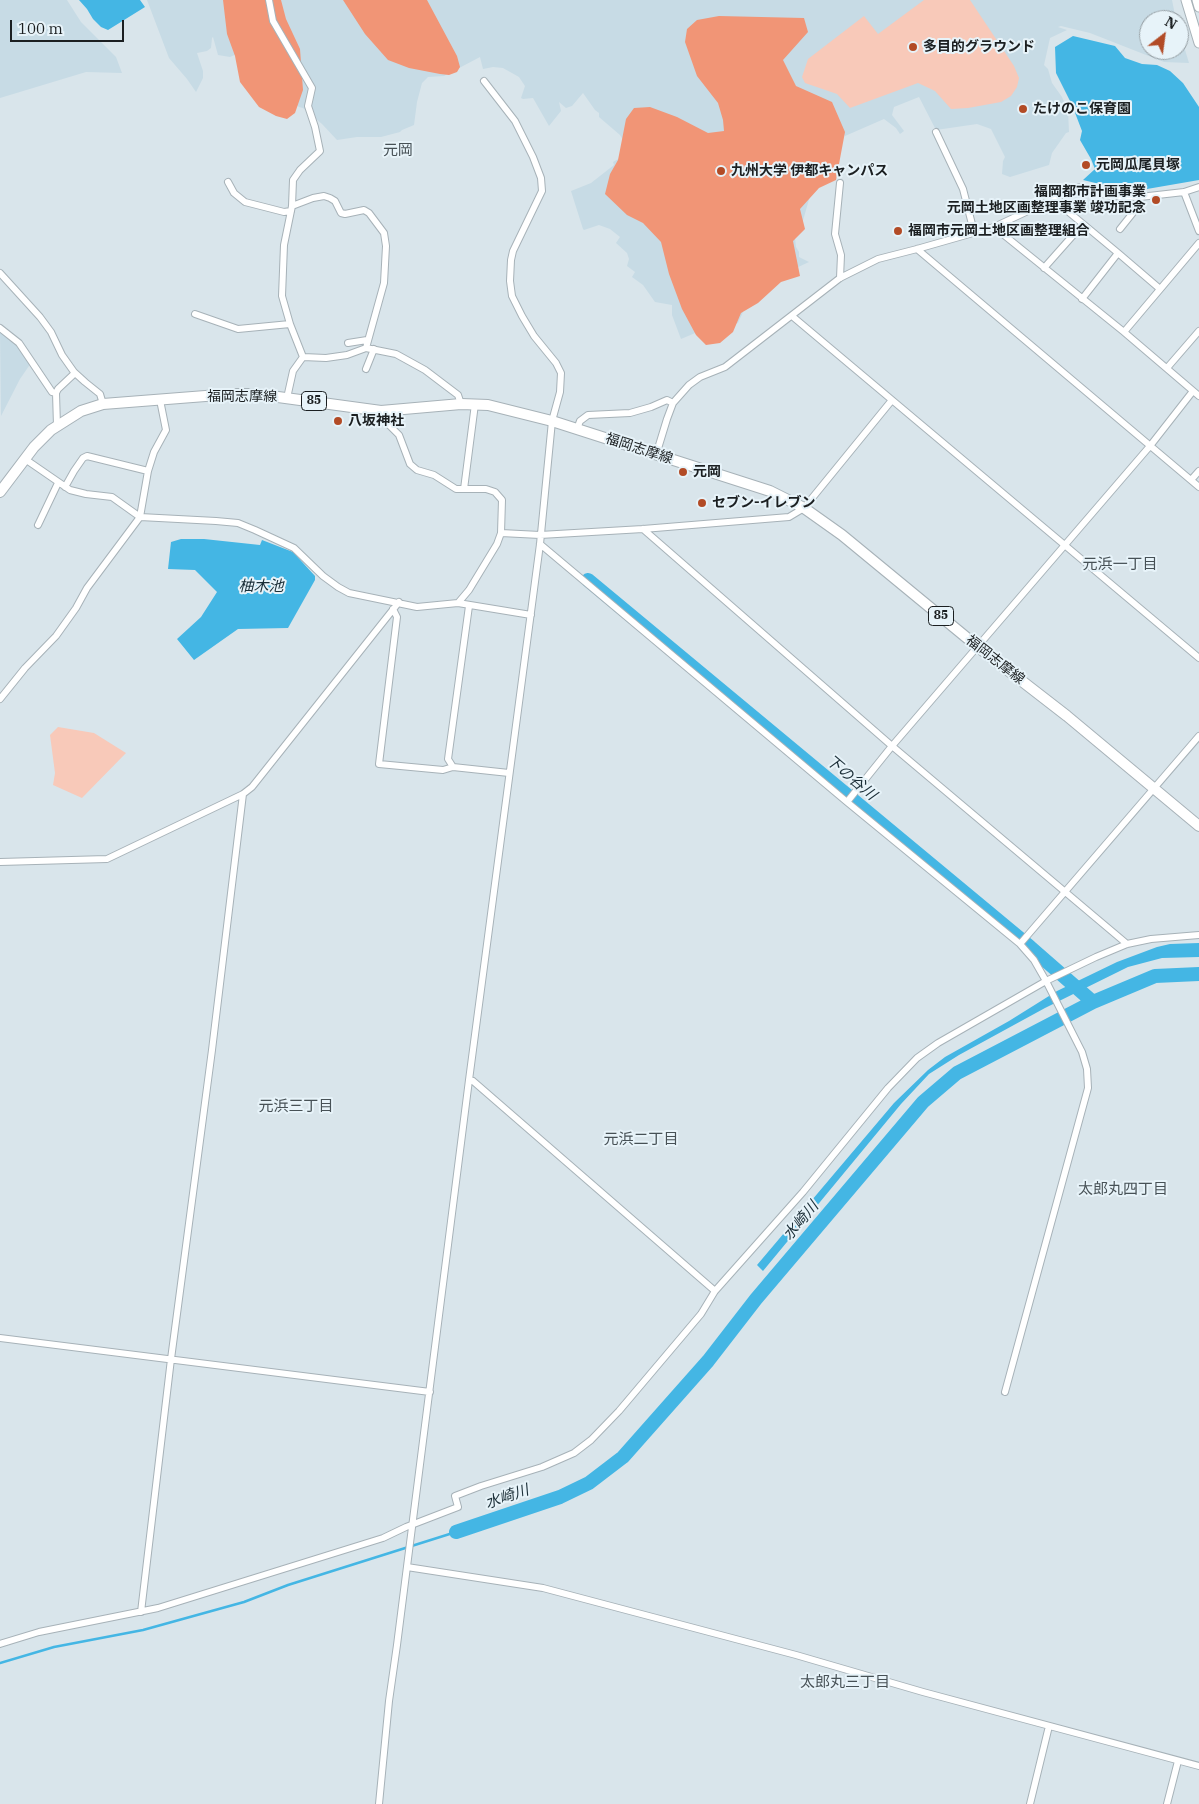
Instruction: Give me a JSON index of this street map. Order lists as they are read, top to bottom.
{
  "streets": {
    "main road": ["福岡志摩線", "85"]
  },
  "districts": [
    "元岡",
    "元浜一丁目",
    "元浜三丁目",
    "元浜二丁目",
    "太郎丸四丁目",
    "太郎丸三丁目"
  ],
  "water": ["柚木池", "下の谷川", "水崎川"],
  "places": [
    "多目的グラウンド",
    "たけのこ保育園",
    "元岡瓜尾貝塚",
    "九州大学 伊都キャンパス",
    "福岡都市計画事業 元岡土地区画整理事業 竣功記念",
    "福岡市元岡土地区画整理組合",
    "八坂神社",
    "元岡",
    "セブン-イレブン"
  ],
  "scale_bar": "100 m",
  "north": "top right"
}
